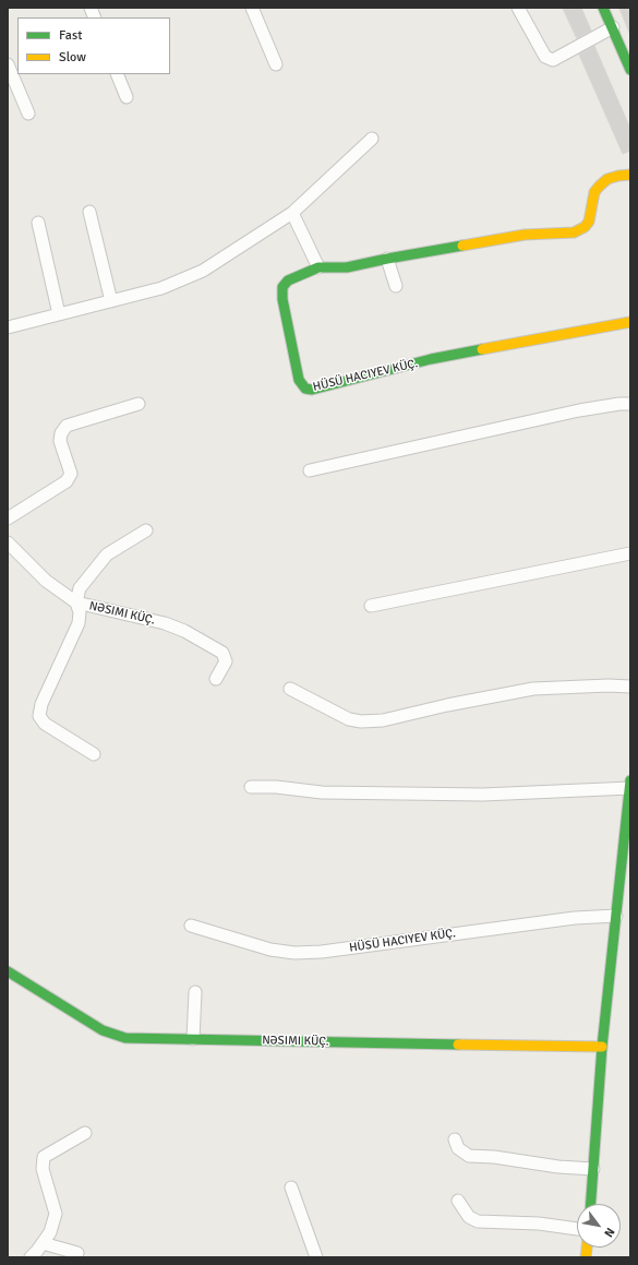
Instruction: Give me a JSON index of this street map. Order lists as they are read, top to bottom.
{
  "streets": {
    "street": ["NƏSIMI KÜÇ."]
  },
  "legend": ["Fast", "Slow"],
  "north": "bottom right"
}
